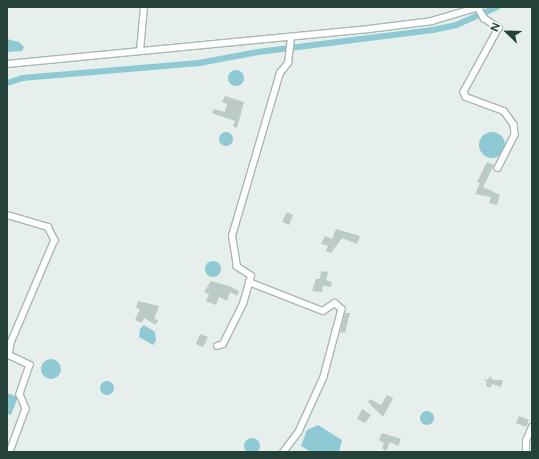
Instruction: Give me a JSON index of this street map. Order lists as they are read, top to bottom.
{
  "north": "top left"
}
